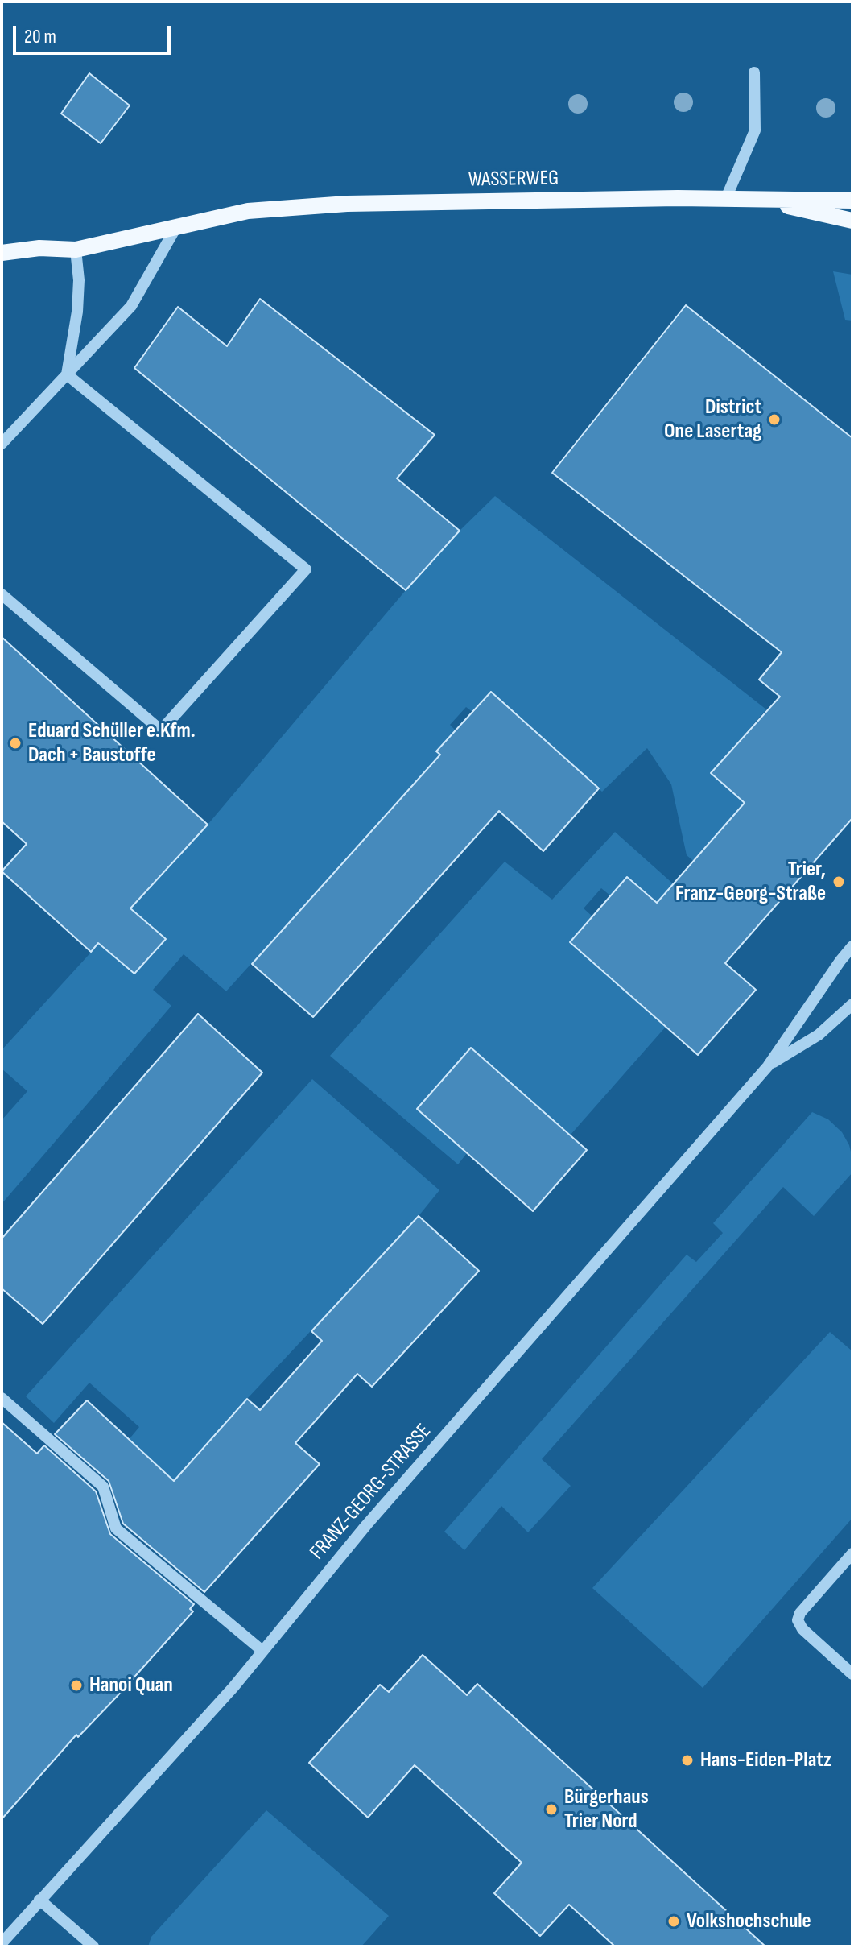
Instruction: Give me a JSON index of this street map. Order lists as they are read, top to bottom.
{
  "streets": {
    "main road": ["WASSERWEG"],
    "street": ["FRANZ-GEORG-STRASSE"]
  },
  "places": [
    "District One Lasertag",
    "Eduard Schüller e.Kfm. Dach + Baustoffe",
    "Trier, Franz-Georg-Straße",
    "Hanoi Quan",
    "Hans-Eiden-Platz",
    "Bürgerhaus Trier Nord",
    "Volkshochschule"
  ],
  "scale_bar": "20 m"
}
